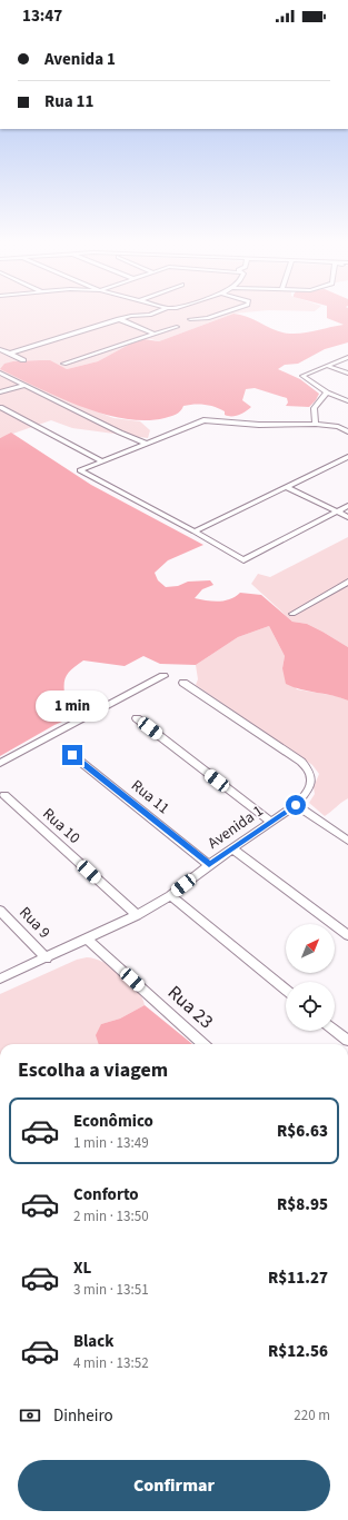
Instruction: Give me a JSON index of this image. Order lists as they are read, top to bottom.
{
  "streets": {
    "street": [
      "Rua 11",
      "Rua 10",
      "Avenida 1",
      "Rua 9",
      "Rua 23"
    ]
  },
  "crossings": [
    ["Rua 11", "Avenida 1"],
    ["Rua 10", "Avenida 1"],
    ["Avenida 1", "Rua 9"],
    ["Avenida 1", "Rua 23"]
  ],
  "north": "top right",
  "page": {
    "status": "13:47",
    "banner": ["Avenida 1", "Rua 11"],
    "bubble": "1 min",
    "heading": "Escolha a viagem",
    "list": [
      {
        "name": "Econômico",
        "note": "1 min · 13:49",
        "value": "R$6.63"
      },
      {
        "name": "Conforto",
        "note": "2 min · 13:50",
        "value": "R$8.95"
      },
      {
        "name": "XL",
        "note": "3 min · 13:51",
        "value": "R$11.27"
      },
      {
        "name": "Black",
        "note": "4 min · 13:52",
        "value": "R$12.56"
      }
    ],
    "pay": ["Dinheiro", "220 m"],
    "buttons": "Confirmar"
  }
}
